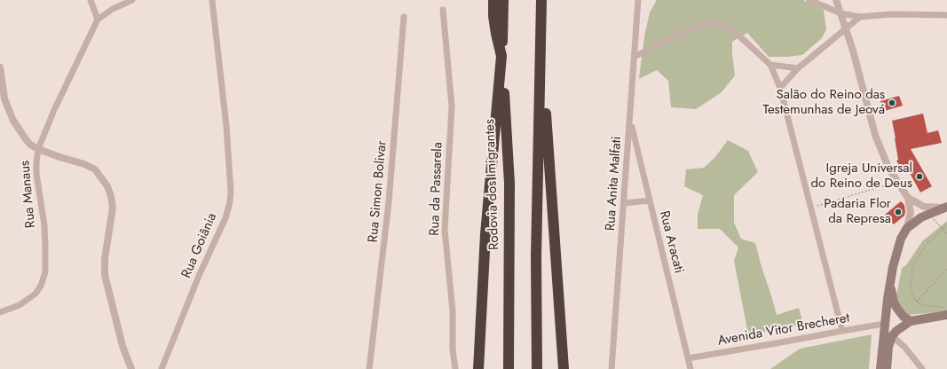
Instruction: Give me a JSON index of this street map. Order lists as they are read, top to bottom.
{
  "streets": {
    "highway": ["Rodovia dos Imigrantes"],
    "street": [
      "Rua Anita Malfati",
      "Rua da Passarela",
      "Rua Simon Bolivar",
      "Rua Manaus",
      "Rua Aracati",
      "Rua Goiânia",
      "Avenida Vitor Brecheret"
    ]
  },
  "crossings": [
    ["Rua Anita Malfati", "Rua Aracati"],
    ["Rua Aracati", "Avenida Vitor Brecheret"]
  ],
  "places": ["Salão do Reino das Testemunhas de Jeová", "Igreja Universal do Reino de Deus", "Padaria Flor da Represa"]
}
